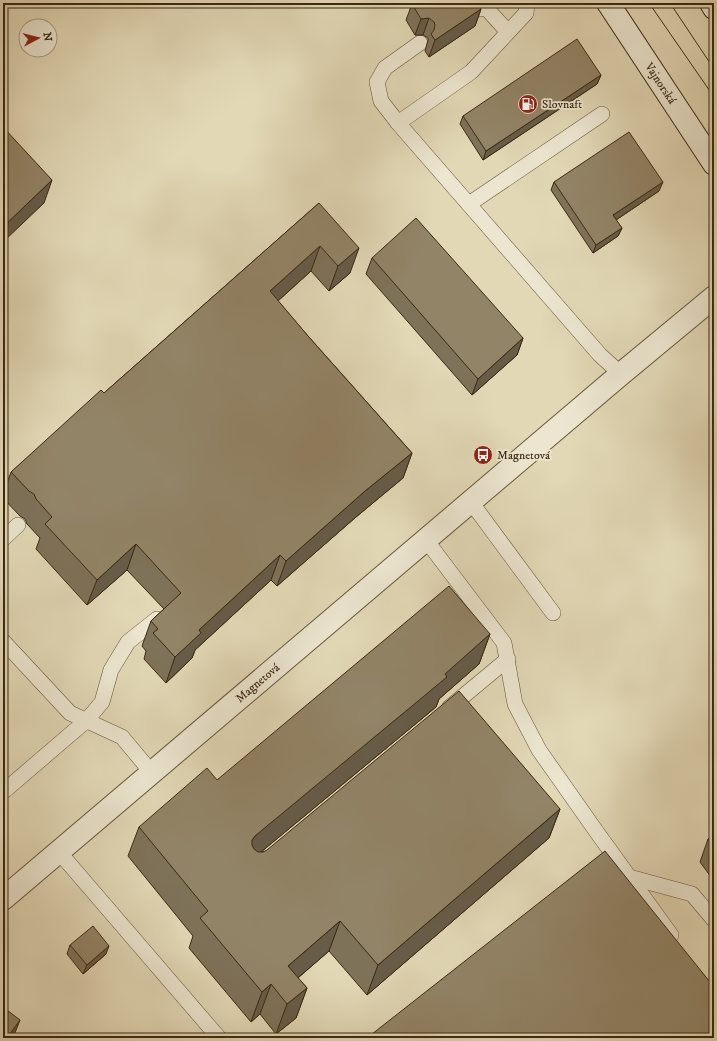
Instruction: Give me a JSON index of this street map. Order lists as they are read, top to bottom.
{
  "streets": {
    "street": ["Vajnorská", "Magnetová"]
  },
  "places": {
    "fuel station": ["Slovnaft"],
    "bus stop": ["Magnetová"]
  },
  "north": "right"
}
